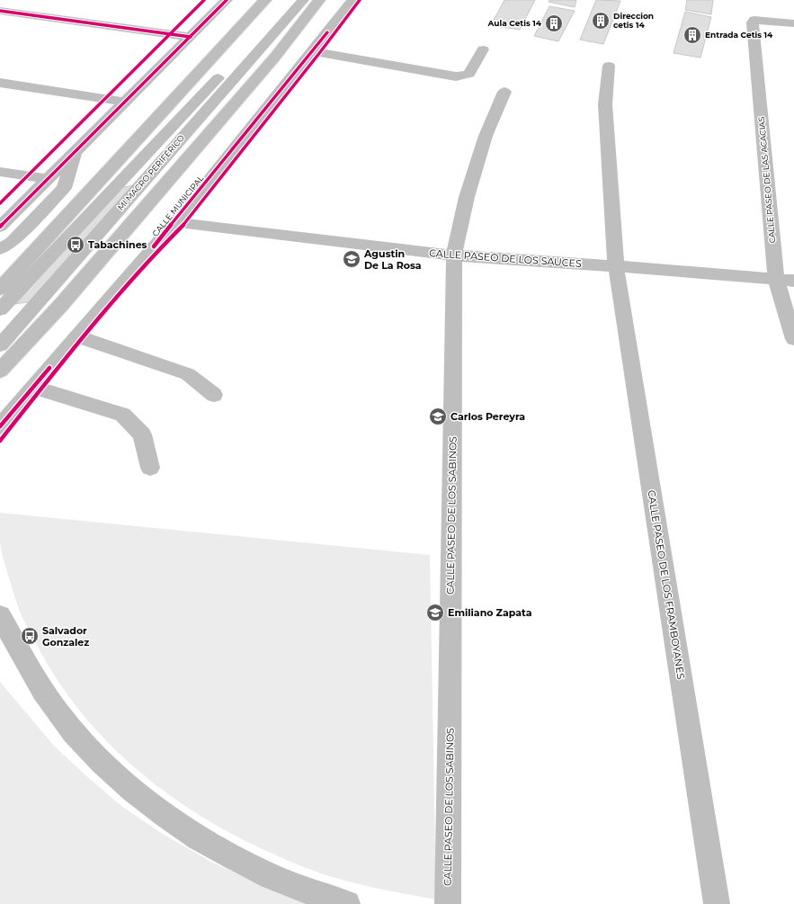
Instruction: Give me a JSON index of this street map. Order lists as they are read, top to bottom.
{
  "streets": {
    "main road": [
      "MI MACRO PERIFÉRICO",
      "CALLE PASEO DE LAS ACACIAS",
      "CALLE MUNICIPAL",
      "CALLE PASEO DE LOS SAUCES",
      "CALLE PASEO DE LOS SABINOS",
      "CALLE PASEO DE LOS FRAMBOYANES"
    ]
  },
  "crossings": [
    ["CALLE PASEO DE LAS ACACIAS", "CALLE PASEO DE LOS SAUCES"],
    ["CALLE MUNICIPAL", "CALLE PASEO DE LOS SAUCES"],
    ["CALLE PASEO DE LOS SAUCES", "CALLE PASEO DE LOS SABINOS"],
    ["CALLE PASEO DE LOS SAUCES", "CALLE PASEO DE LOS FRAMBOYANES"]
  ],
  "places": {
    "building": ["Direccion cetis 14", "Aula Cetis 14", "Entrada Cetis 14"],
    "bus stop": ["Tabachines", "Salvador Gonzalez"],
    "school or university": ["Agustin De La Rosa", "Carlos Pereyra", "Emiliano Zapata"]
  }
}
